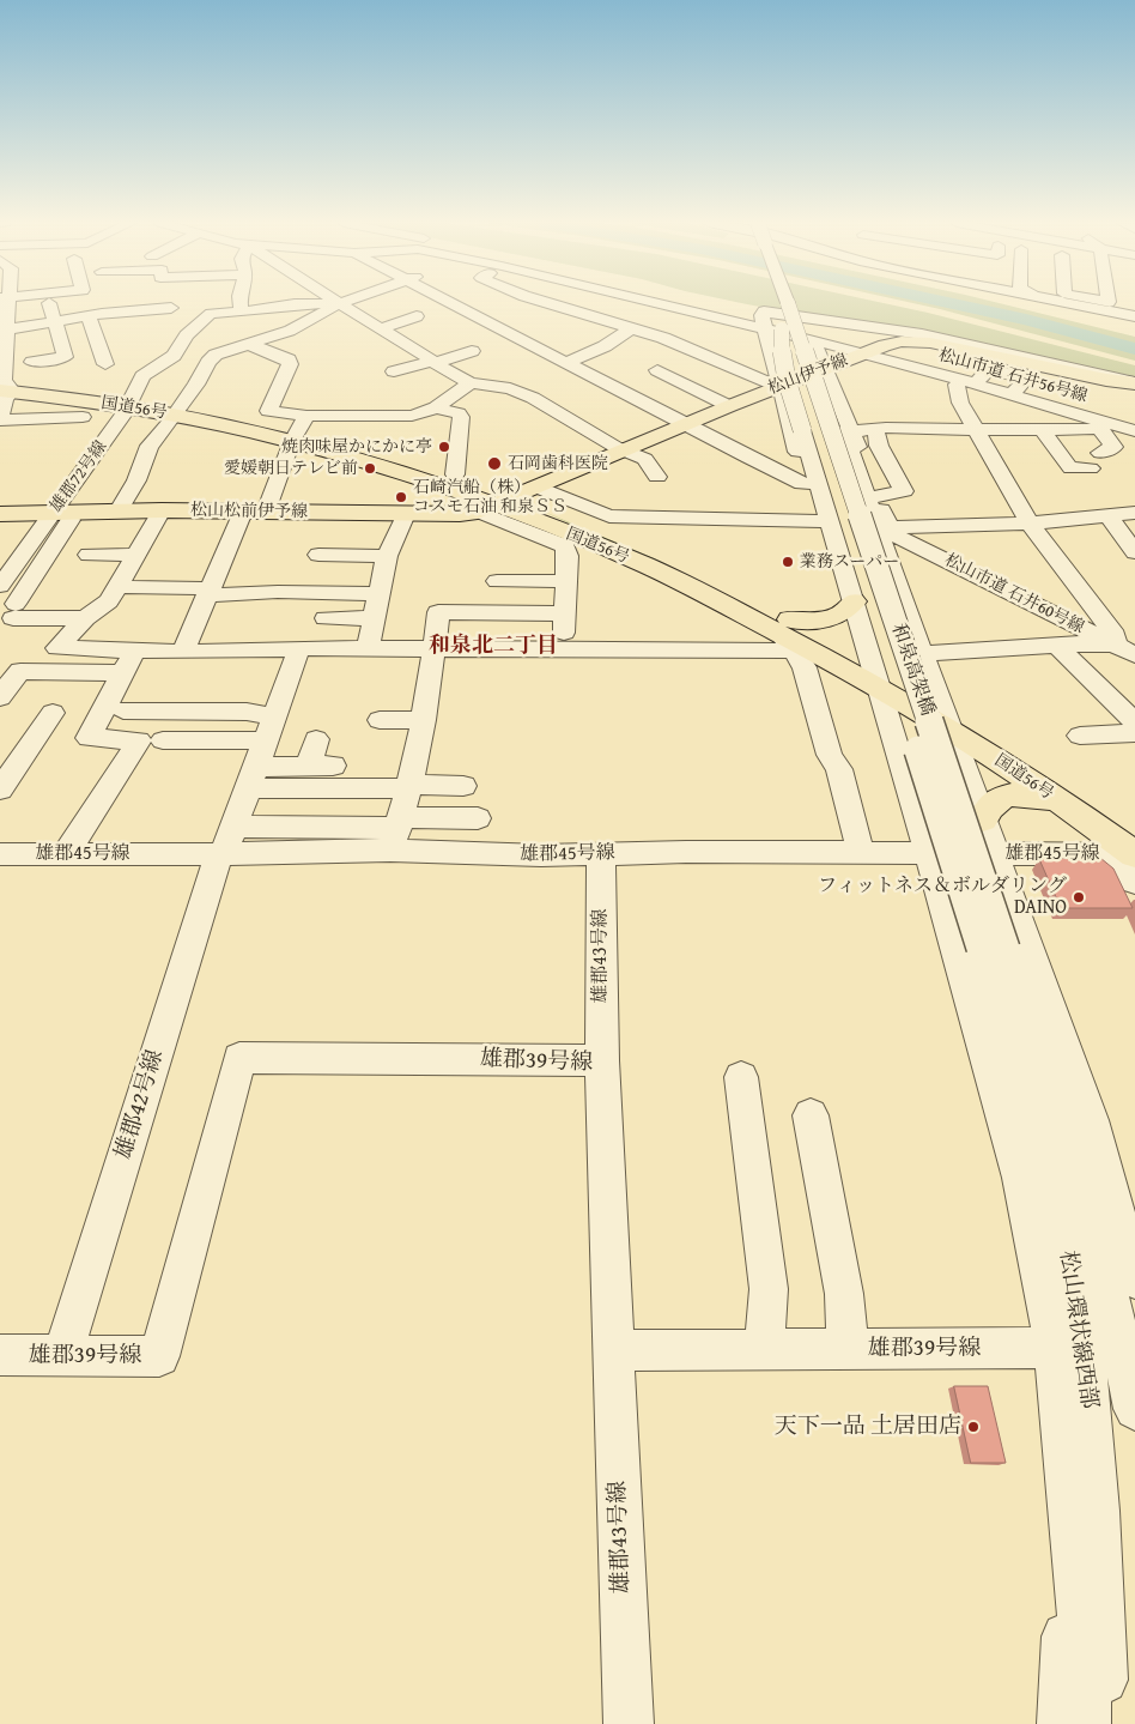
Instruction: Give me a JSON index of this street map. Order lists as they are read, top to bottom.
{
  "streets": {
    "main road": ["松山伊予線", "国道56号", "松山松前伊予線"],
    "street": [
      "松山市道 石井56号線",
      "雄郡72号線",
      "松山市道 石井60号線",
      "和泉高架橋",
      "雄郡45号線",
      "雄郡43号線",
      "雄郡39号線",
      "雄郡42号線",
      "松山環状線西部"
    ]
  },
  "crossings": [
    ["松山伊予線", "松山市道 石井56号線"],
    ["松山伊予線", "国道56号"],
    ["松山伊予線", "松山松前伊予線"],
    ["松山伊予線", "和泉高架橋"],
    ["国道56号", "雄郡72号線"],
    ["国道56号", "松山松前伊予線"],
    ["国道56号", "雄郡45号線"],
    ["雄郡72号線", "松山松前伊予線"],
    ["和泉高架橋", "松山環状線西部"],
    ["雄郡45号線", "雄郡43号線"],
    ["雄郡45号線", "雄郡42号線"],
    ["雄郡43号線", "雄郡39号線"],
    ["雄郡39号線", "雄郡42号線"],
    ["雄郡39号線", "松山環状線西部"]
  ],
  "districts": ["和泉北二丁目"],
  "places": [
    "焼肉味屋かにかに亭",
    "石岡歯科医院",
    "愛媛朝日テレビ前",
    "石崎汽船（株） コスモ石油 和泉ＳＳ",
    "業務スーパー",
    "フィットネス＆ボルダリング DAINO",
    "天下一品 土居田店"
  ]
}
